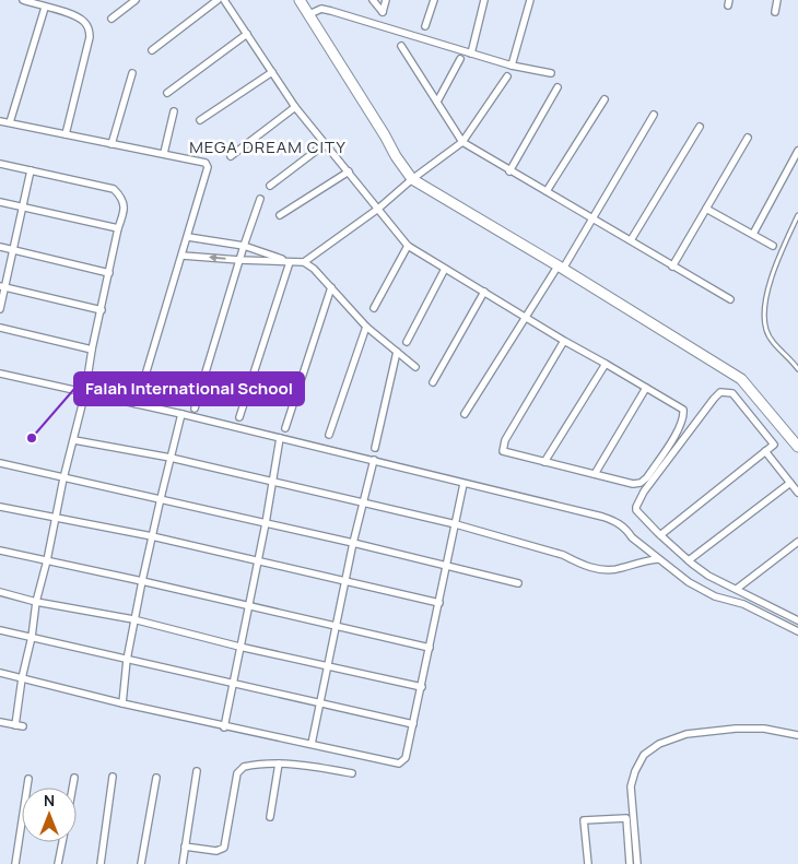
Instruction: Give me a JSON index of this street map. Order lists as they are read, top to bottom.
{
  "districts": ["MEGA DREAM CITY"],
  "places": ["Falah International School"],
  "north": "top"
}
